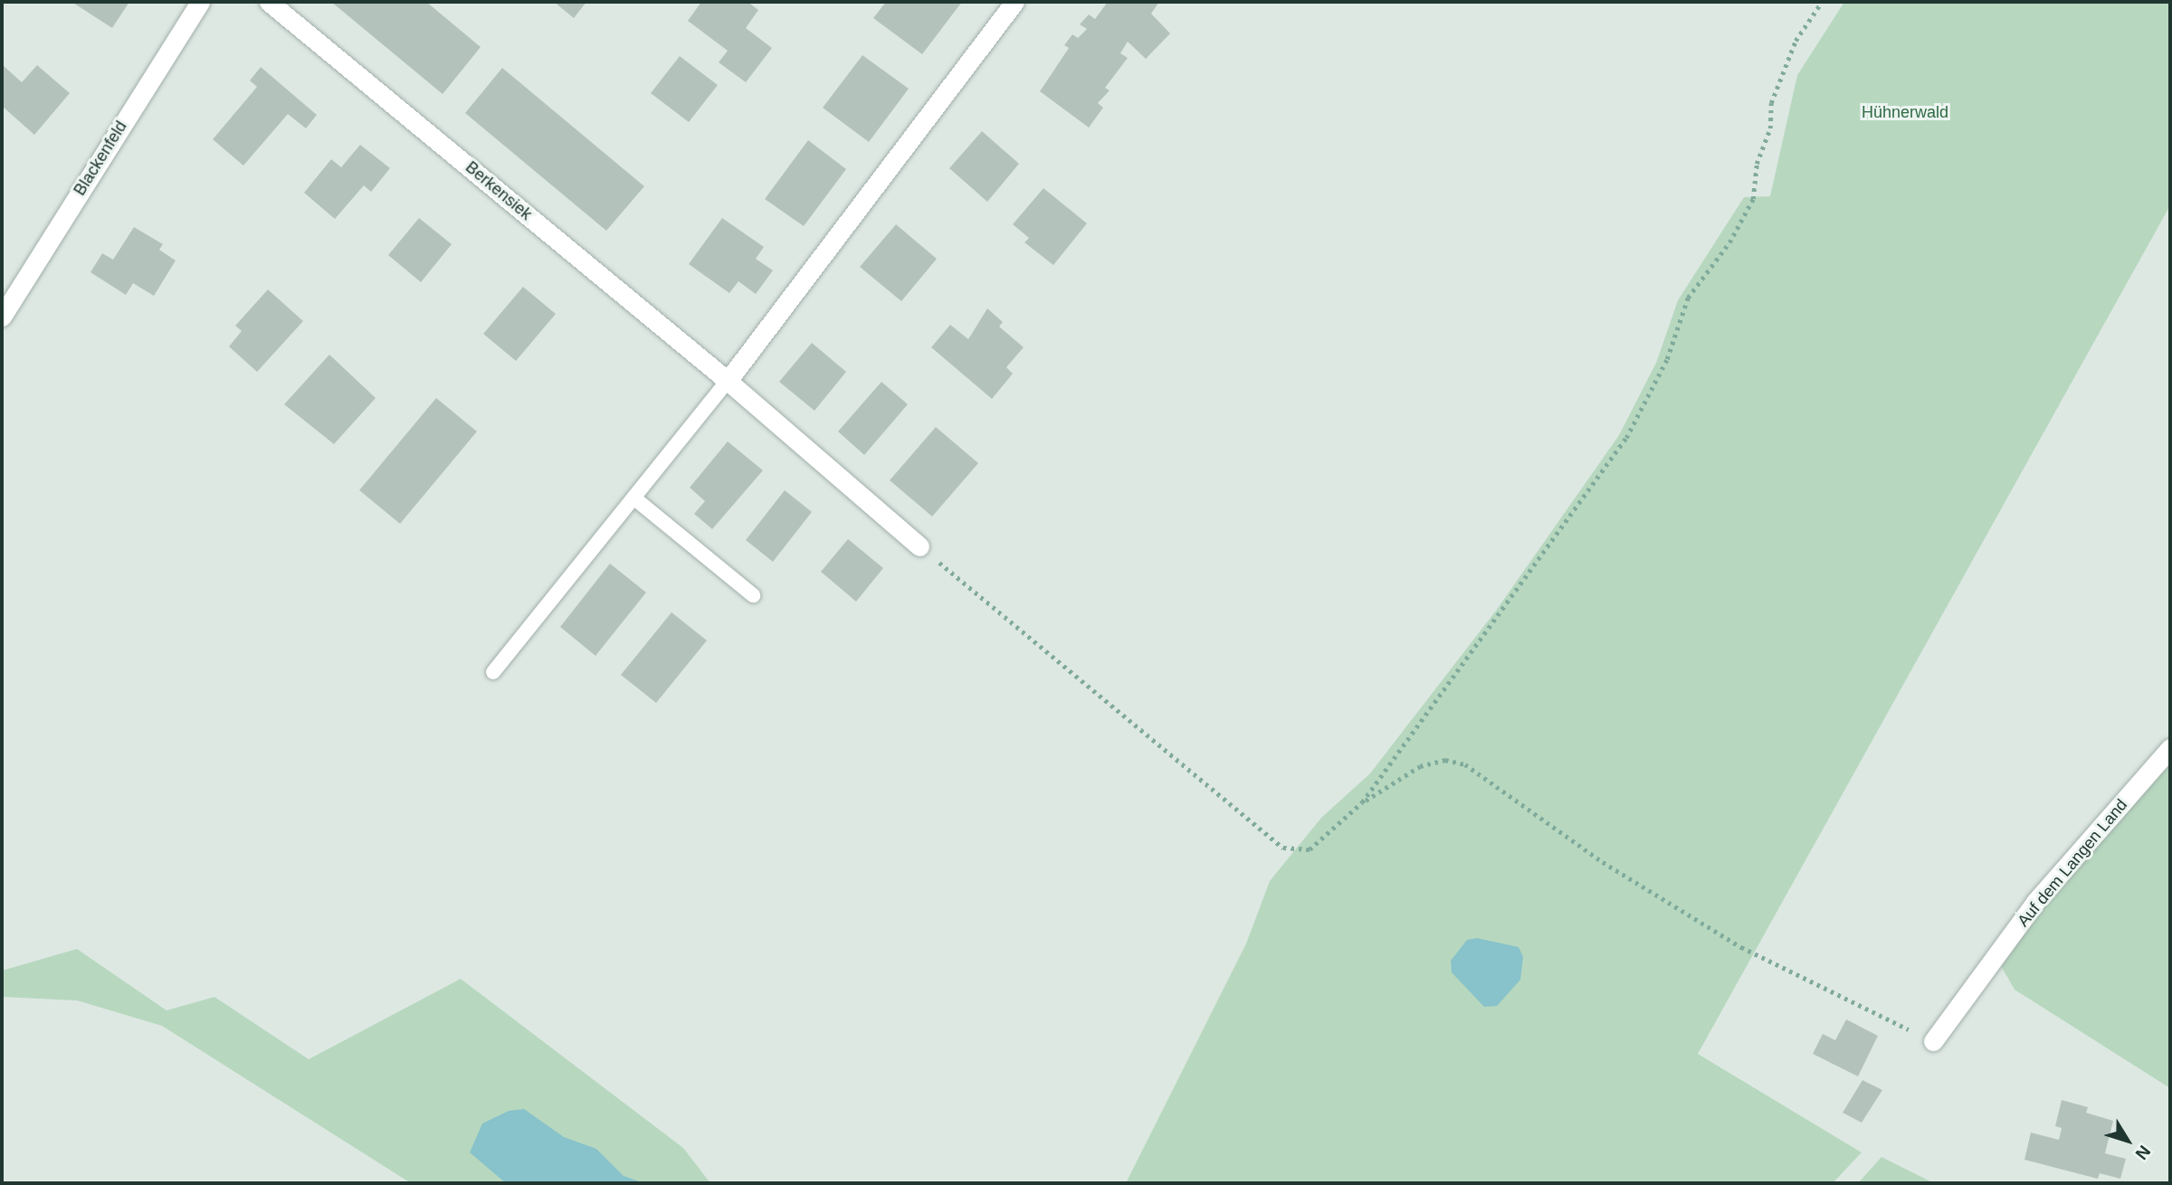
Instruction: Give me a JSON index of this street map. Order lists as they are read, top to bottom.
{
  "streets": {
    "street": ["Blackenfeld", "Berkensiek", "Auf dem Langen Land"]
  },
  "parks": ["Hühnerwald"],
  "north": "bottom right"
}
